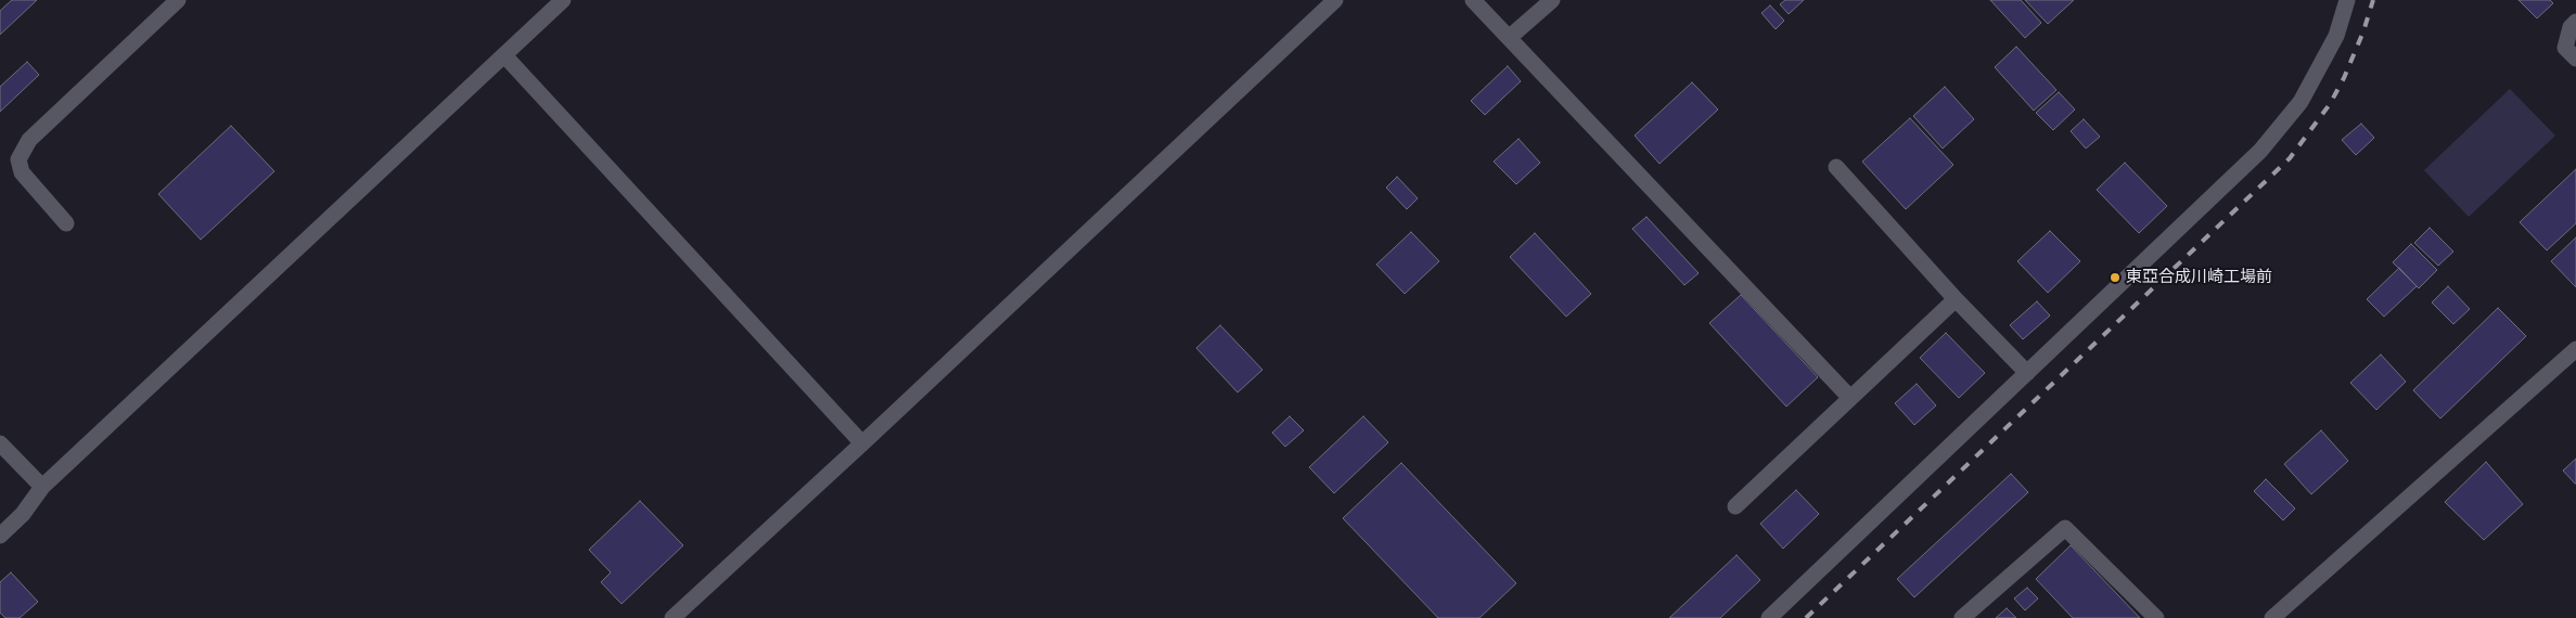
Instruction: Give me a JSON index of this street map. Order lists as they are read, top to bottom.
{
  "places": ["東亞合成川崎工場前"]
}
